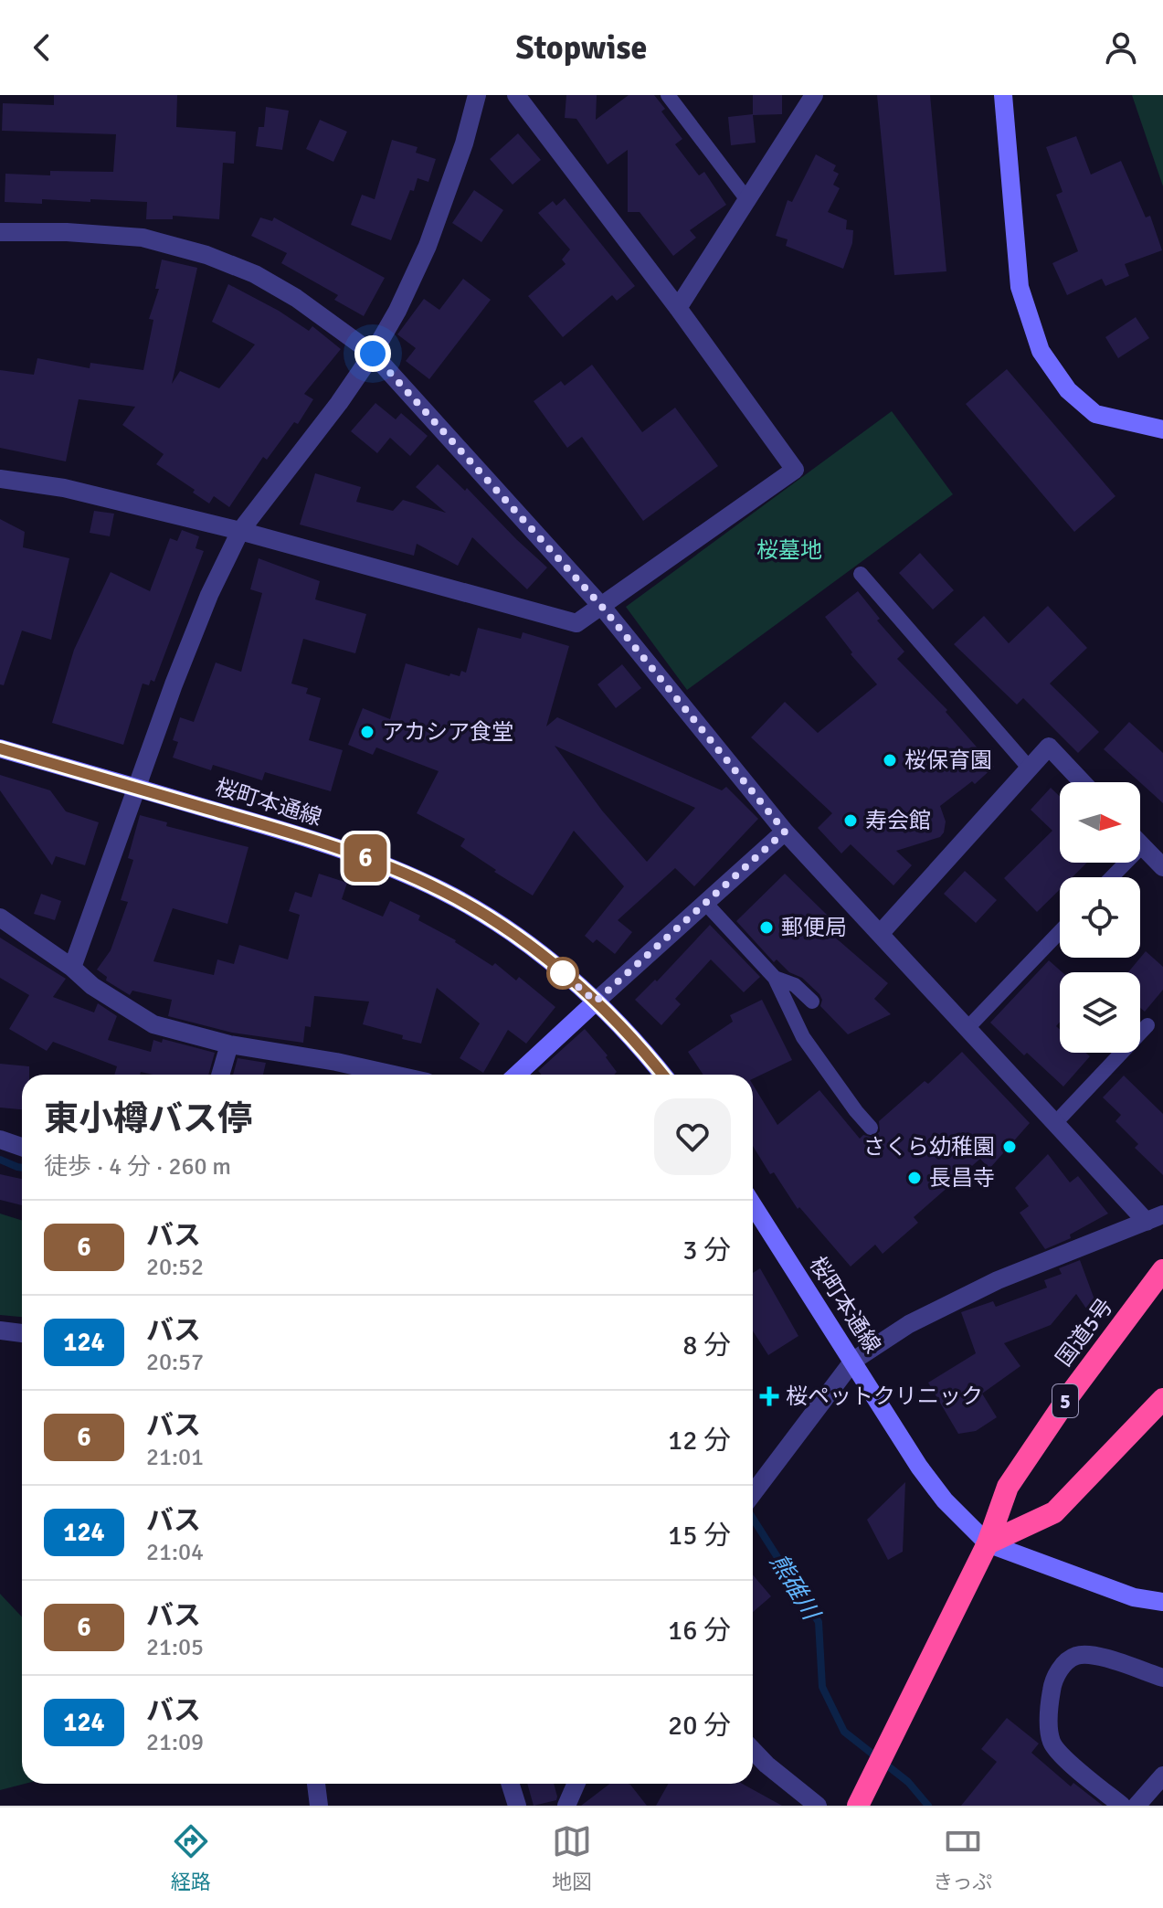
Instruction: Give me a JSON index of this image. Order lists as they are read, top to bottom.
{
  "streets": {
    "highway": ["国道5号", "5"],
    "street": ["桜町本通線"]
  },
  "crossings": [
    ["桜町本通線", "国道5号"]
  ],
  "water": ["熊碓川"],
  "parks": ["桜墓地"],
  "places": {
    "other": [
      "アカシア食堂",
      "桜保育園",
      "寿会館",
      "郵便局",
      "さくら幼稚園",
      "長昌寺"
    ],
    "health": ["桜ペットクリニック"]
  },
  "lines": ["bus line 6"],
  "north": "right",
  "page": {
    "header": "Stopwise",
    "on_map": "6",
    "heading": ["東小樽バス停", "徒歩 · 4 分 · 260 m"],
    "list": [
      {
        "mark": "6",
        "name": "バス",
        "note": "20:52",
        "value": "3 分"
      },
      {
        "mark": "124",
        "name": "バス",
        "note": "20:57",
        "value": "8 分"
      },
      {
        "mark": "6",
        "name": "バス",
        "note": "21:01",
        "value": "12 分"
      },
      {
        "mark": "124",
        "name": "バス",
        "note": "21:04",
        "value": "15 分"
      },
      {
        "mark": "6",
        "name": "バス",
        "note": "21:05",
        "value": "16 分"
      },
      {
        "mark": "124",
        "name": "バス",
        "note": "21:09",
        "value": "20 分"
      }
    ],
    "tabs": ["経路", "地図", "きっぷ"]
  }
}
